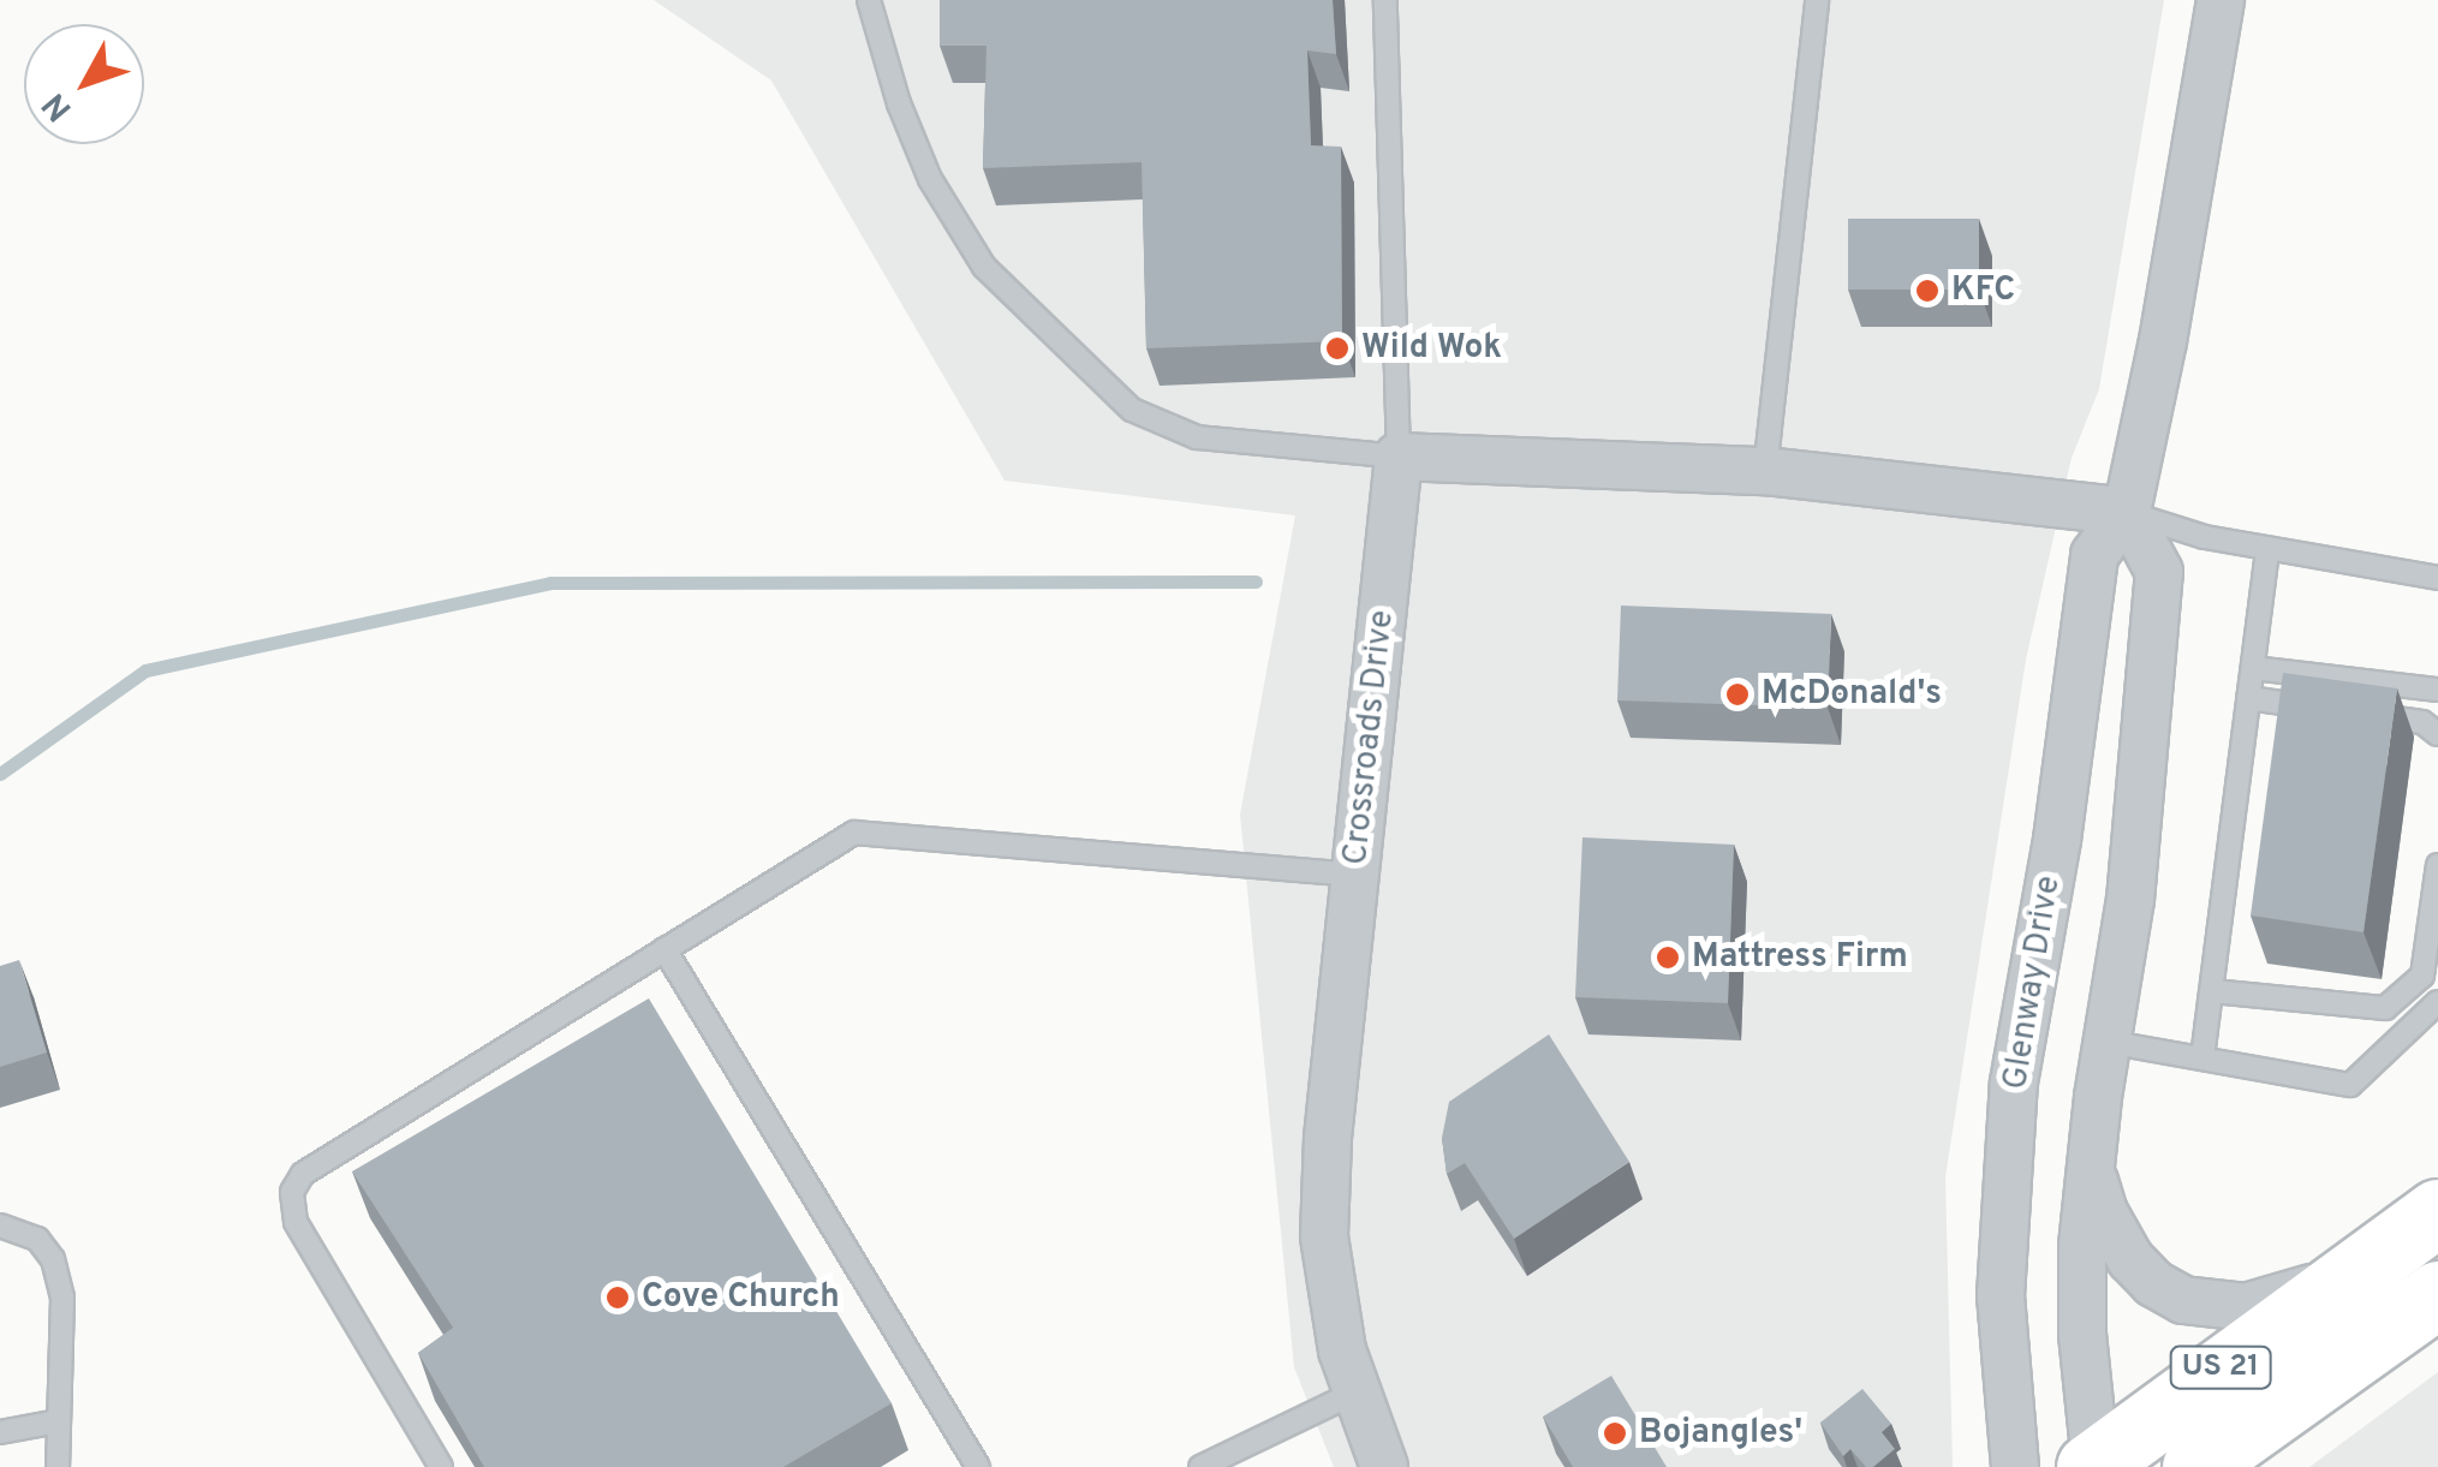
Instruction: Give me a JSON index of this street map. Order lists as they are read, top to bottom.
{
  "streets": {
    "main road": ["US 21"],
    "street": ["Crossroads Drive", "Glenway Drive"]
  },
  "places": [
    "KFC",
    "Wild Wok",
    "McDonald's",
    "Mattress Firm",
    "Cove Church",
    "Bojangles'"
  ],
  "north": "bottom left"
}
